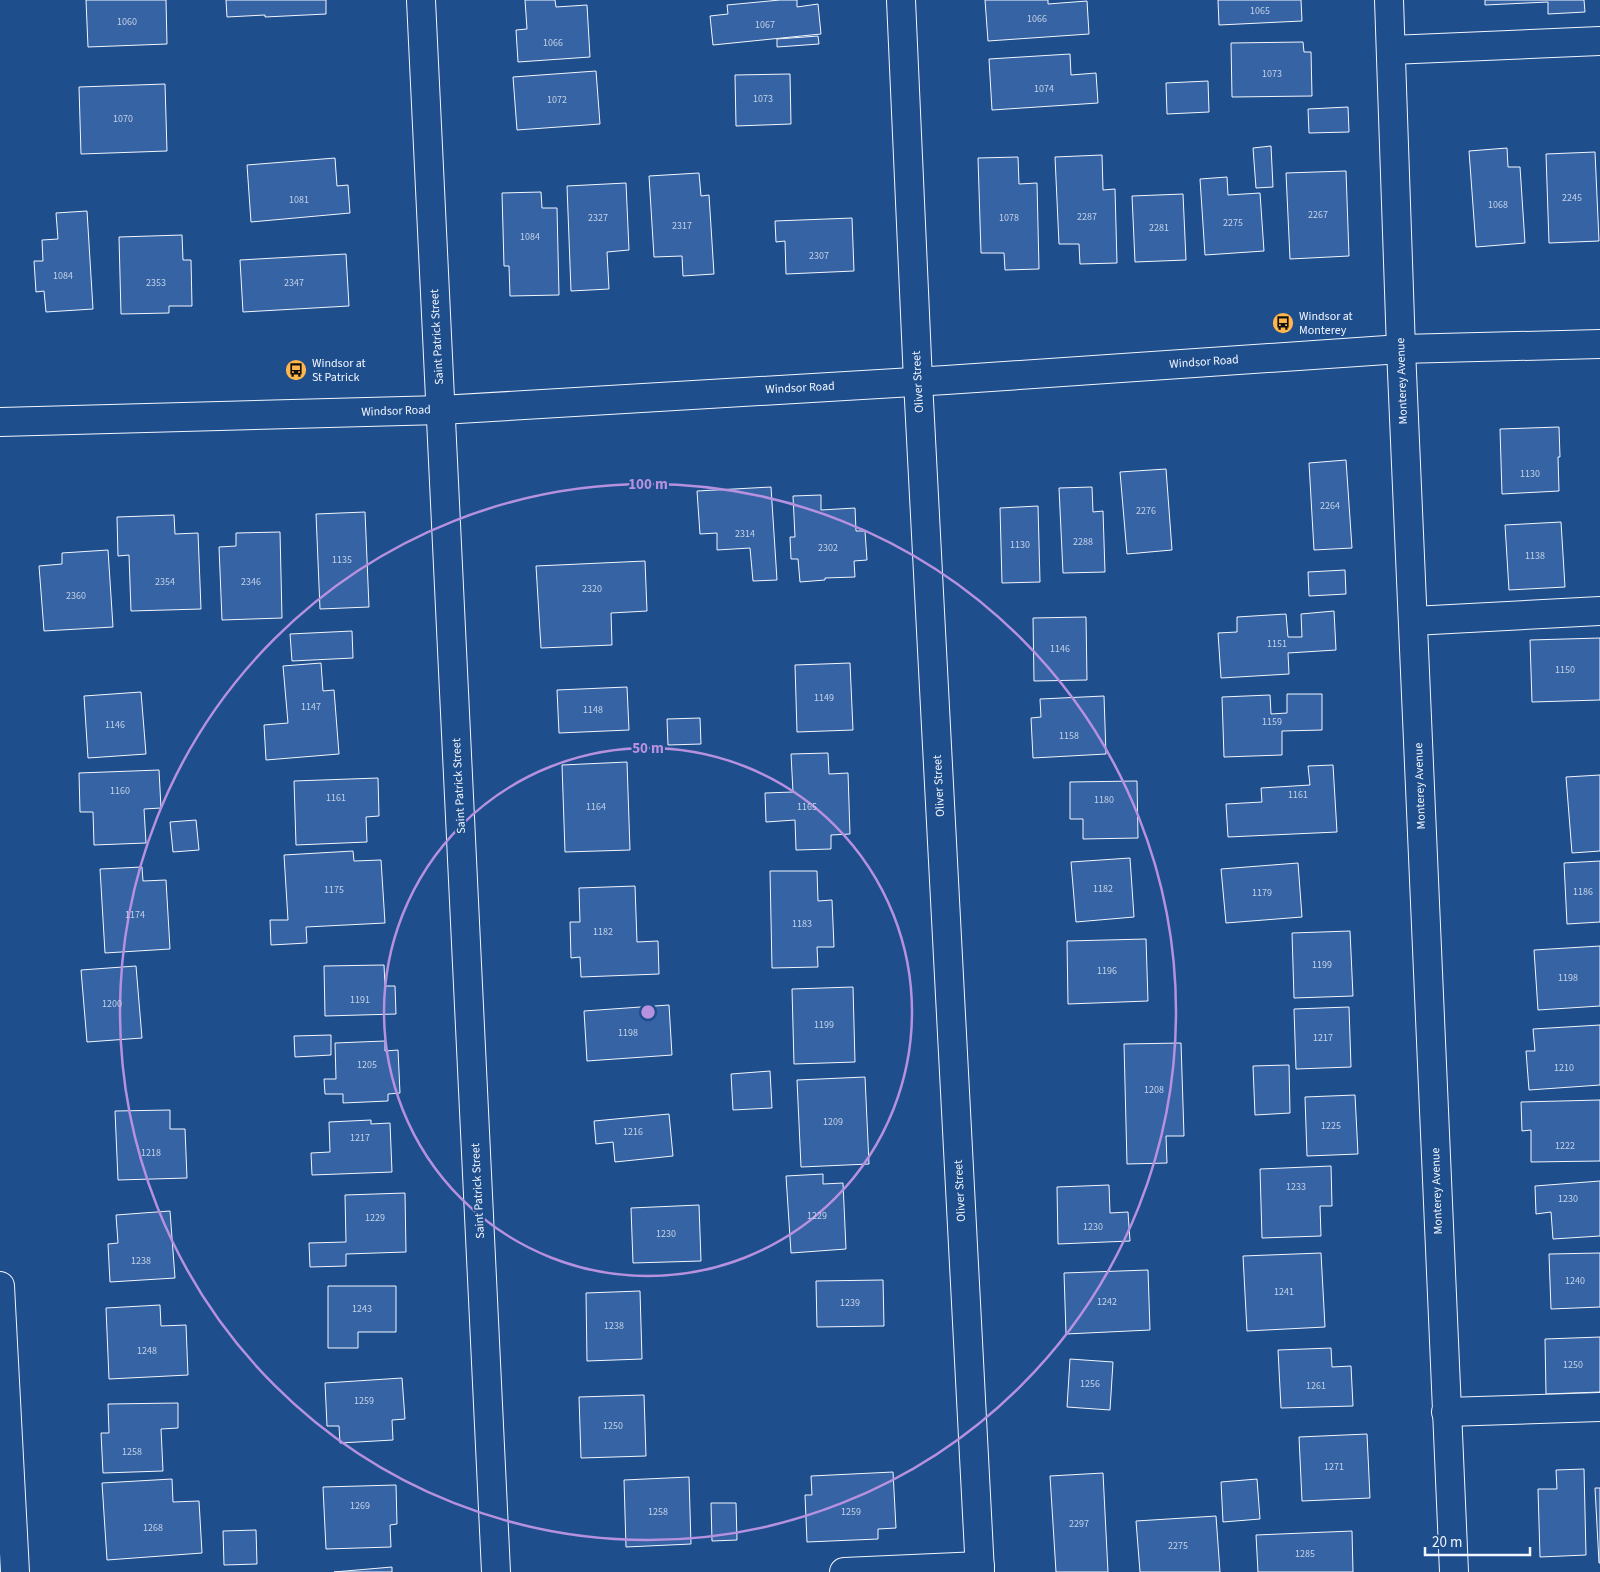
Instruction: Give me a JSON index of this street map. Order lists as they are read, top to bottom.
{
  "streets": {
    "street": [
      "Saint Patrick Street",
      "Windsor Road",
      "Monterey Avenue",
      "Oliver Street"
    ]
  },
  "crossings": [
    ["Saint Patrick Street", "Windsor Road"],
    ["Windsor Road", "Monterey Avenue"],
    ["Windsor Road", "Oliver Street"]
  ],
  "places": {
    "bus stop": ["Windsor at Monterey", "Windsor at St Patrick"]
  },
  "house_numbers": [
    "1065",
    "1066",
    "1060",
    "1067",
    "1066",
    "1073",
    "1074",
    "1073",
    "1072",
    "1070",
    "2245",
    "1081",
    "1068",
    "2267",
    "2287",
    "2327",
    "1078",
    "2275",
    "2317",
    "2281",
    "1084",
    "2307",
    "1084",
    "2353",
    "2347",
    "1130",
    "2264",
    "2276",
    "2314",
    "2288",
    "1130",
    "2302",
    "1138",
    "1135",
    "2354",
    "2346",
    "2320",
    "2360",
    "1151",
    "1146",
    "1150",
    "1149",
    "1147",
    "1148",
    "1159",
    "1146",
    "1158",
    "1160",
    "1161",
    "1161",
    "1180",
    "1164",
    "1165",
    "1182",
    "1175",
    "1186",
    "1179",
    "1174",
    "1183",
    "1182",
    "1199",
    "1196",
    "1198",
    "1191",
    "1200",
    "1199",
    "1198",
    "1217",
    "1205",
    "1210",
    "1208",
    "1209",
    "1225",
    "1216",
    "1217",
    "1222",
    "1218",
    "1233",
    "1230",
    "1229",
    "1229",
    "1230",
    "1230",
    "1238",
    "1240",
    "1241",
    "1242",
    "1239",
    "1243",
    "1238",
    "1248",
    "1250",
    "1256",
    "1261",
    "1259",
    "1250",
    "1258",
    "1271",
    "1269",
    "1258",
    "1259",
    "2297",
    "1268",
    "2275",
    "1285"
  ],
  "scale_bar": "20 m",
  "rings": ["100 m", "50 m"]
}
